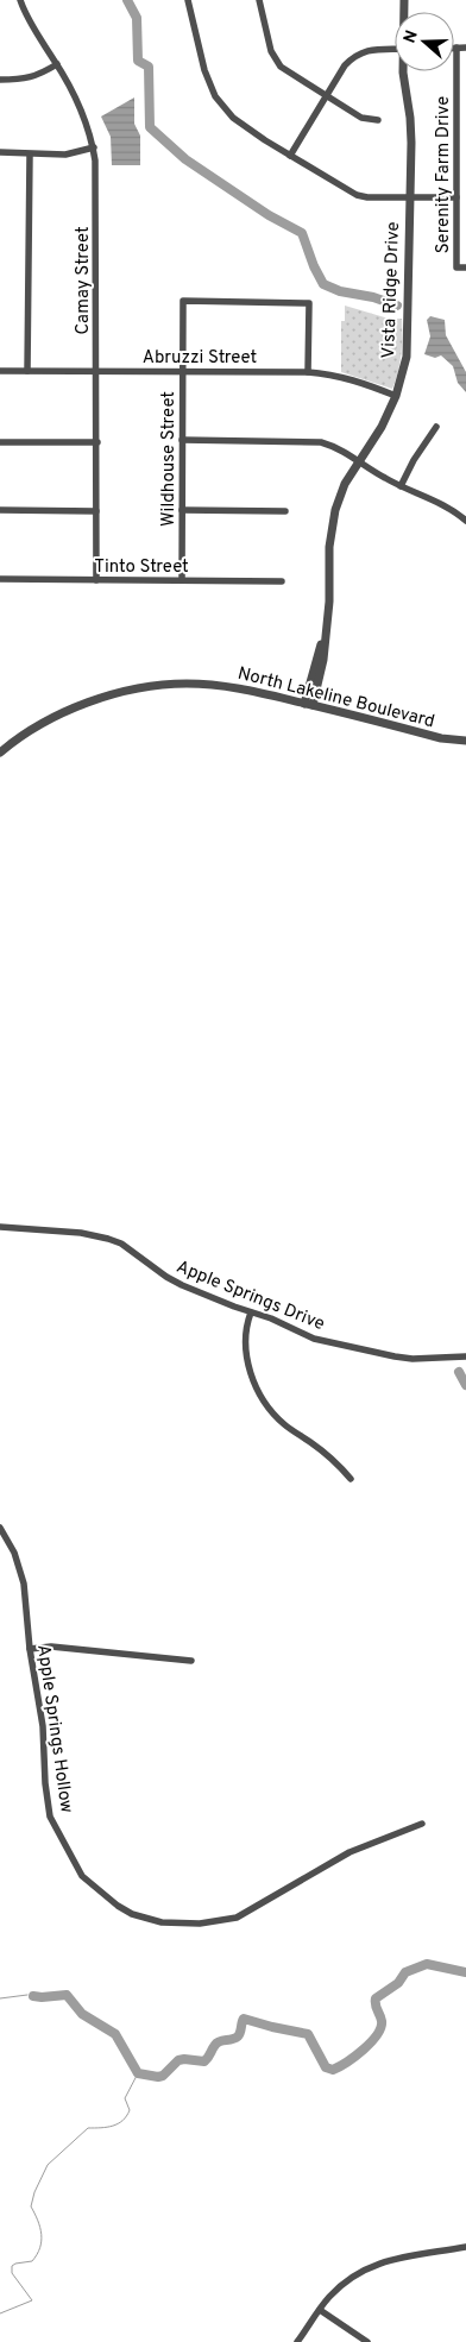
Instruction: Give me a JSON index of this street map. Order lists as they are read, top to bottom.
{
  "streets": {
    "street": [
      "Serenity Farm Drive",
      "Camay Street",
      "Vista Ridge Drive",
      "Abruzzi Street",
      "Wildhouse Street",
      "Tinto Street",
      "North Lakeline Boulevard",
      "Apple Springs Drive",
      "Apple Springs Hollow"
    ]
  },
  "crossings": [
    ["Camay Street", "Abruzzi Street"],
    ["Camay Street", "Tinto Street"],
    ["Vista Ridge Drive", "Abruzzi Street"],
    ["Vista Ridge Drive", "North Lakeline Boulevard"],
    ["Abruzzi Street", "Wildhouse Street"],
    ["Wildhouse Street", "Tinto Street"]
  ],
  "north": "left"
}
